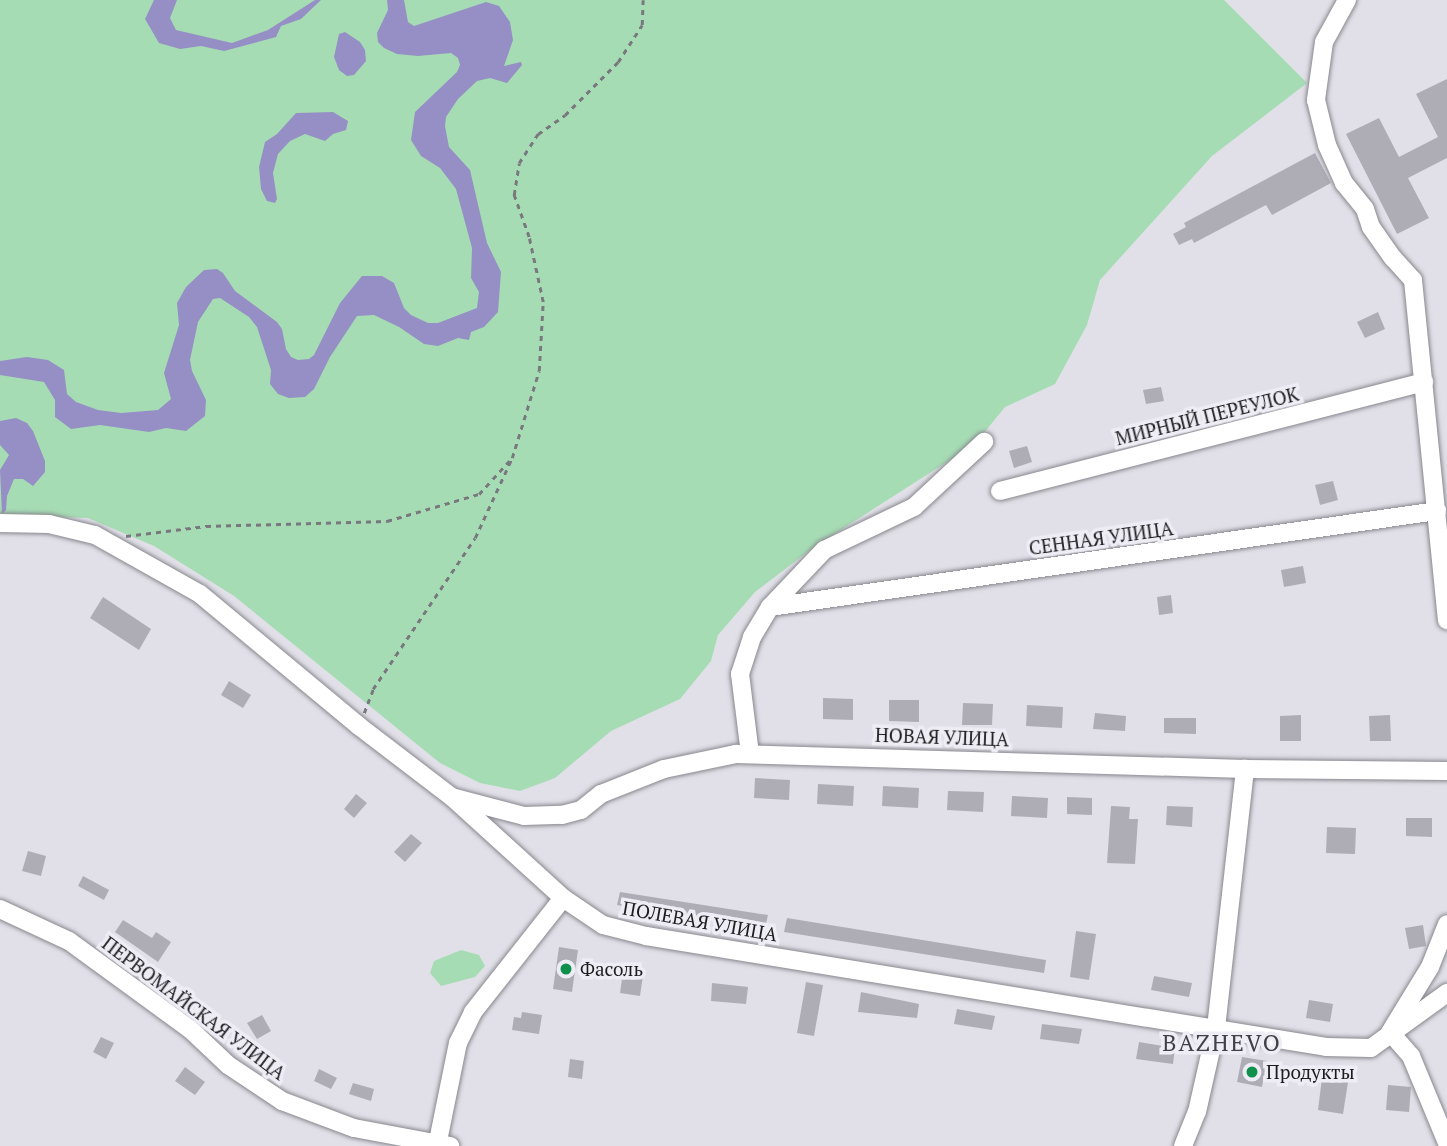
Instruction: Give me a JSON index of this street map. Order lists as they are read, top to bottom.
{
  "streets": {
    "street": [
      "МИРНЫЙ ПЕРЕУЛОК",
      "СЕННАЯ УЛИЦА",
      "НОВАЯ УЛИЦА",
      "ПОЛЕВАЯ УЛИЦА",
      "ПЕРВОМАЙСКАЯ УЛИЦА"
    ]
  },
  "crossings": [
    ["НОВАЯ УЛИЦА", "ПОЛЕВАЯ УЛИЦА"]
  ],
  "districts": ["BAZHEVO"],
  "places": ["Фасоль", "Продукты"]
}
